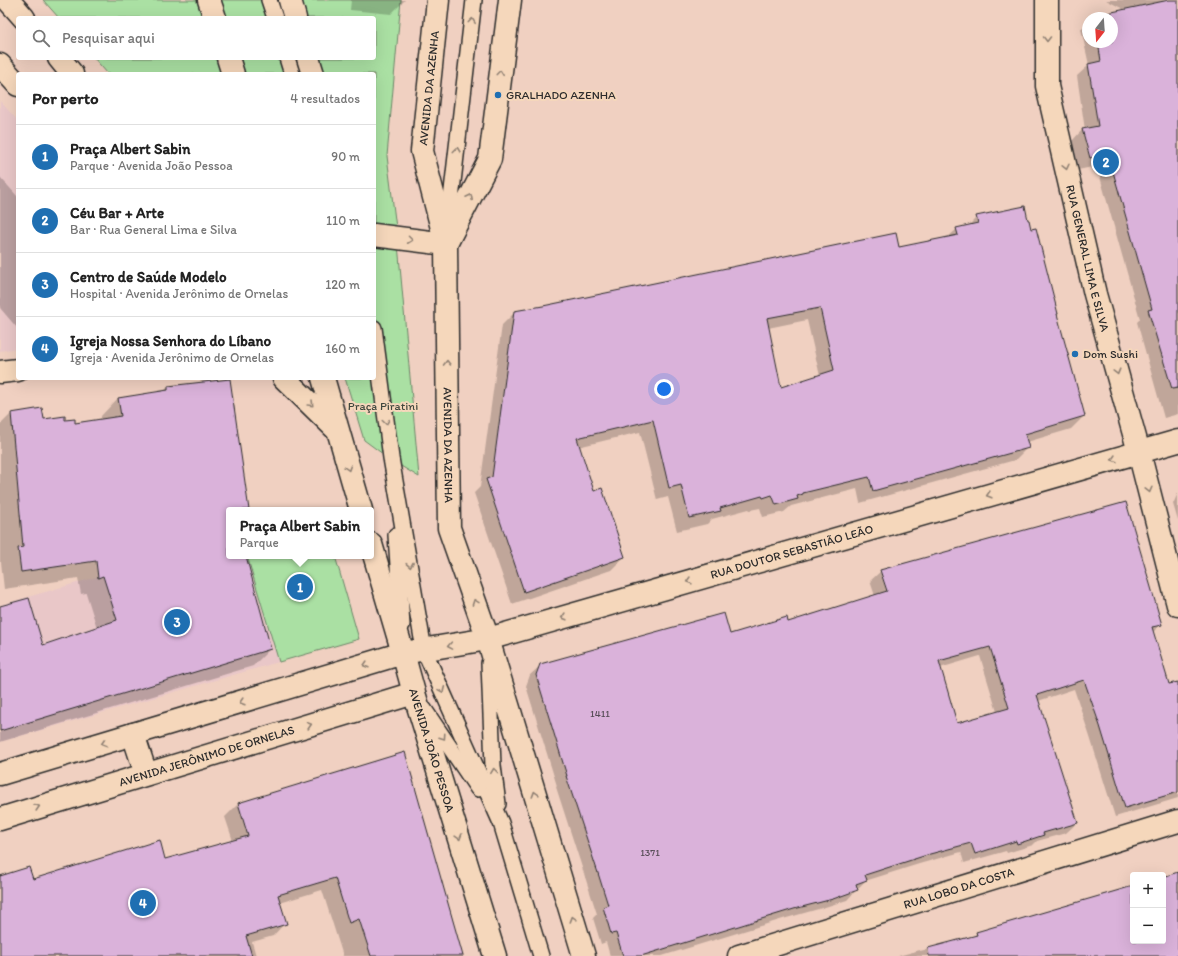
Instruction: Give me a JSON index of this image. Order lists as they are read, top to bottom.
{
  "streets": {
    "street": [
      "AVENIDA DA AZENHA",
      "RUA GENERAL LIMA E SILVA",
      "RUA DOUTOR SEBASTIÃO LEÃO",
      "AVENIDA JOÃO PESSOA",
      "AVENIDA JERÔNIMO DE ORNELAS",
      "RUA LOBO DA COSTA"
    ]
  },
  "crossings": [
    ["AVENIDA DA AZENHA", "RUA DOUTOR SEBASTIÃO LEÃO"],
    ["RUA GENERAL LIMA E SILVA", "RUA DOUTOR SEBASTIÃO LEÃO"],
    ["RUA DOUTOR SEBASTIÃO LEÃO", "AVENIDA JOÃO PESSOA"],
    ["AVENIDA JOÃO PESSOA", "AVENIDA JERÔNIMO DE ORNELAS"]
  ],
  "one_way": ["RUA GENERAL LIMA E SILVA", "RUA DOUTOR SEBASTIÃO LEÃO"],
  "parks": ["Praça Piratini"],
  "places": ["GRALHADO AZENHA", "Dom Sushi"],
  "house_numbers": ["1411", "1371"],
  "north": "bottom",
  "page": {
    "search": "Pesquisar aqui",
    "heading": ["Por perto", "4 resultados"],
    "list": [
      {
        "mark": "1",
        "name": "Praça Albert Sabin",
        "note": "Parque · Avenida João Pessoa",
        "value": "90 m"
      },
      {
        "mark": "2",
        "name": "Céu Bar + Arte",
        "note": "Bar · Rua General Lima e Silva",
        "value": "110 m"
      },
      {
        "mark": "3",
        "name": "Centro de Saúde Modelo",
        "note": "Hospital · Avenida Jerônimo de Ornelas",
        "value": "120 m"
      },
      {
        "mark": "4",
        "name": "Igreja Nossa Senhora do Líbano",
        "note": "Igreja · Avenida Jerônimo de Ornelas",
        "value": "160 m"
      }
    ],
    "pins": [
      "2",
      "1",
      "3",
      "4"
    ],
    "popup": ["Praça Albert Sabin", "Parque"],
    "map_buttons": ["+", "−"]
  }
}
